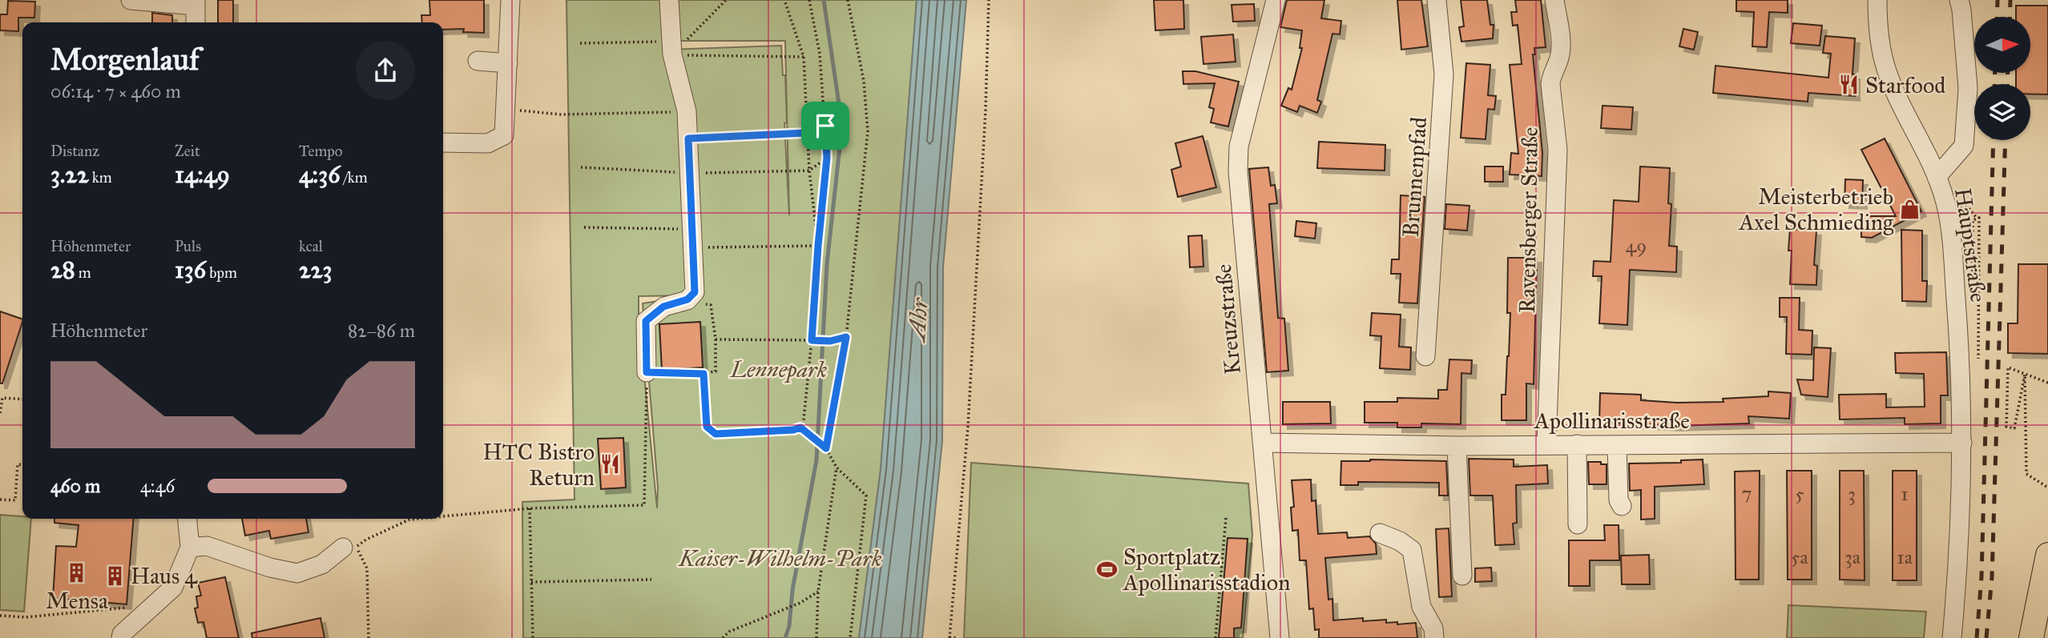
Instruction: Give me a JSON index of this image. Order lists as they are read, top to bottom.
{
  "streets": {
    "street": [
      "Brunnenpfad",
      "Ravensberger Straße",
      "Hauptstraße",
      "Kreuzstraße",
      "Apollinarisstraße"
    ]
  },
  "crossings": [
    ["Ravensberger Straße", "Apollinarisstraße"],
    ["Hauptstraße", "Apollinarisstraße"],
    ["Kreuzstraße", "Apollinarisstraße"]
  ],
  "water": ["Ahr"],
  "parks": ["Lennepark", "Kaiser-Wilhelm-Park"],
  "places": {
    "restaurant": ["Starfood", "HTC Bistro Return"],
    "shop": ["Meisterbetrieb Axel Schmieding"],
    "sports": ["Sportplatz Apollinarisstadion"],
    "building": ["Mensa", "Haus 4"]
  },
  "house_numbers": [
    "49",
    "7",
    "5",
    "3",
    "1",
    "5a",
    "3a",
    "1a"
  ],
  "north": "right",
  "page": {
    "heading": ["Morgenlauf", "06:14 · 7 × 460 m"],
    "stats": [
      ["Distanz", "3.22 km"],
      ["Zeit", "14:49"],
      ["Tempo", "4:36 /km"],
      ["Höhenmeter", "28 m"],
      ["Puls", "136 bpm"],
      ["kcal", "223"]
    ],
    "chart": ["Höhenmeter", "82–86 m"],
    "list": [
      {
        "name": "460 m",
        "note": "4:46"
      }
    ]
  }
}
